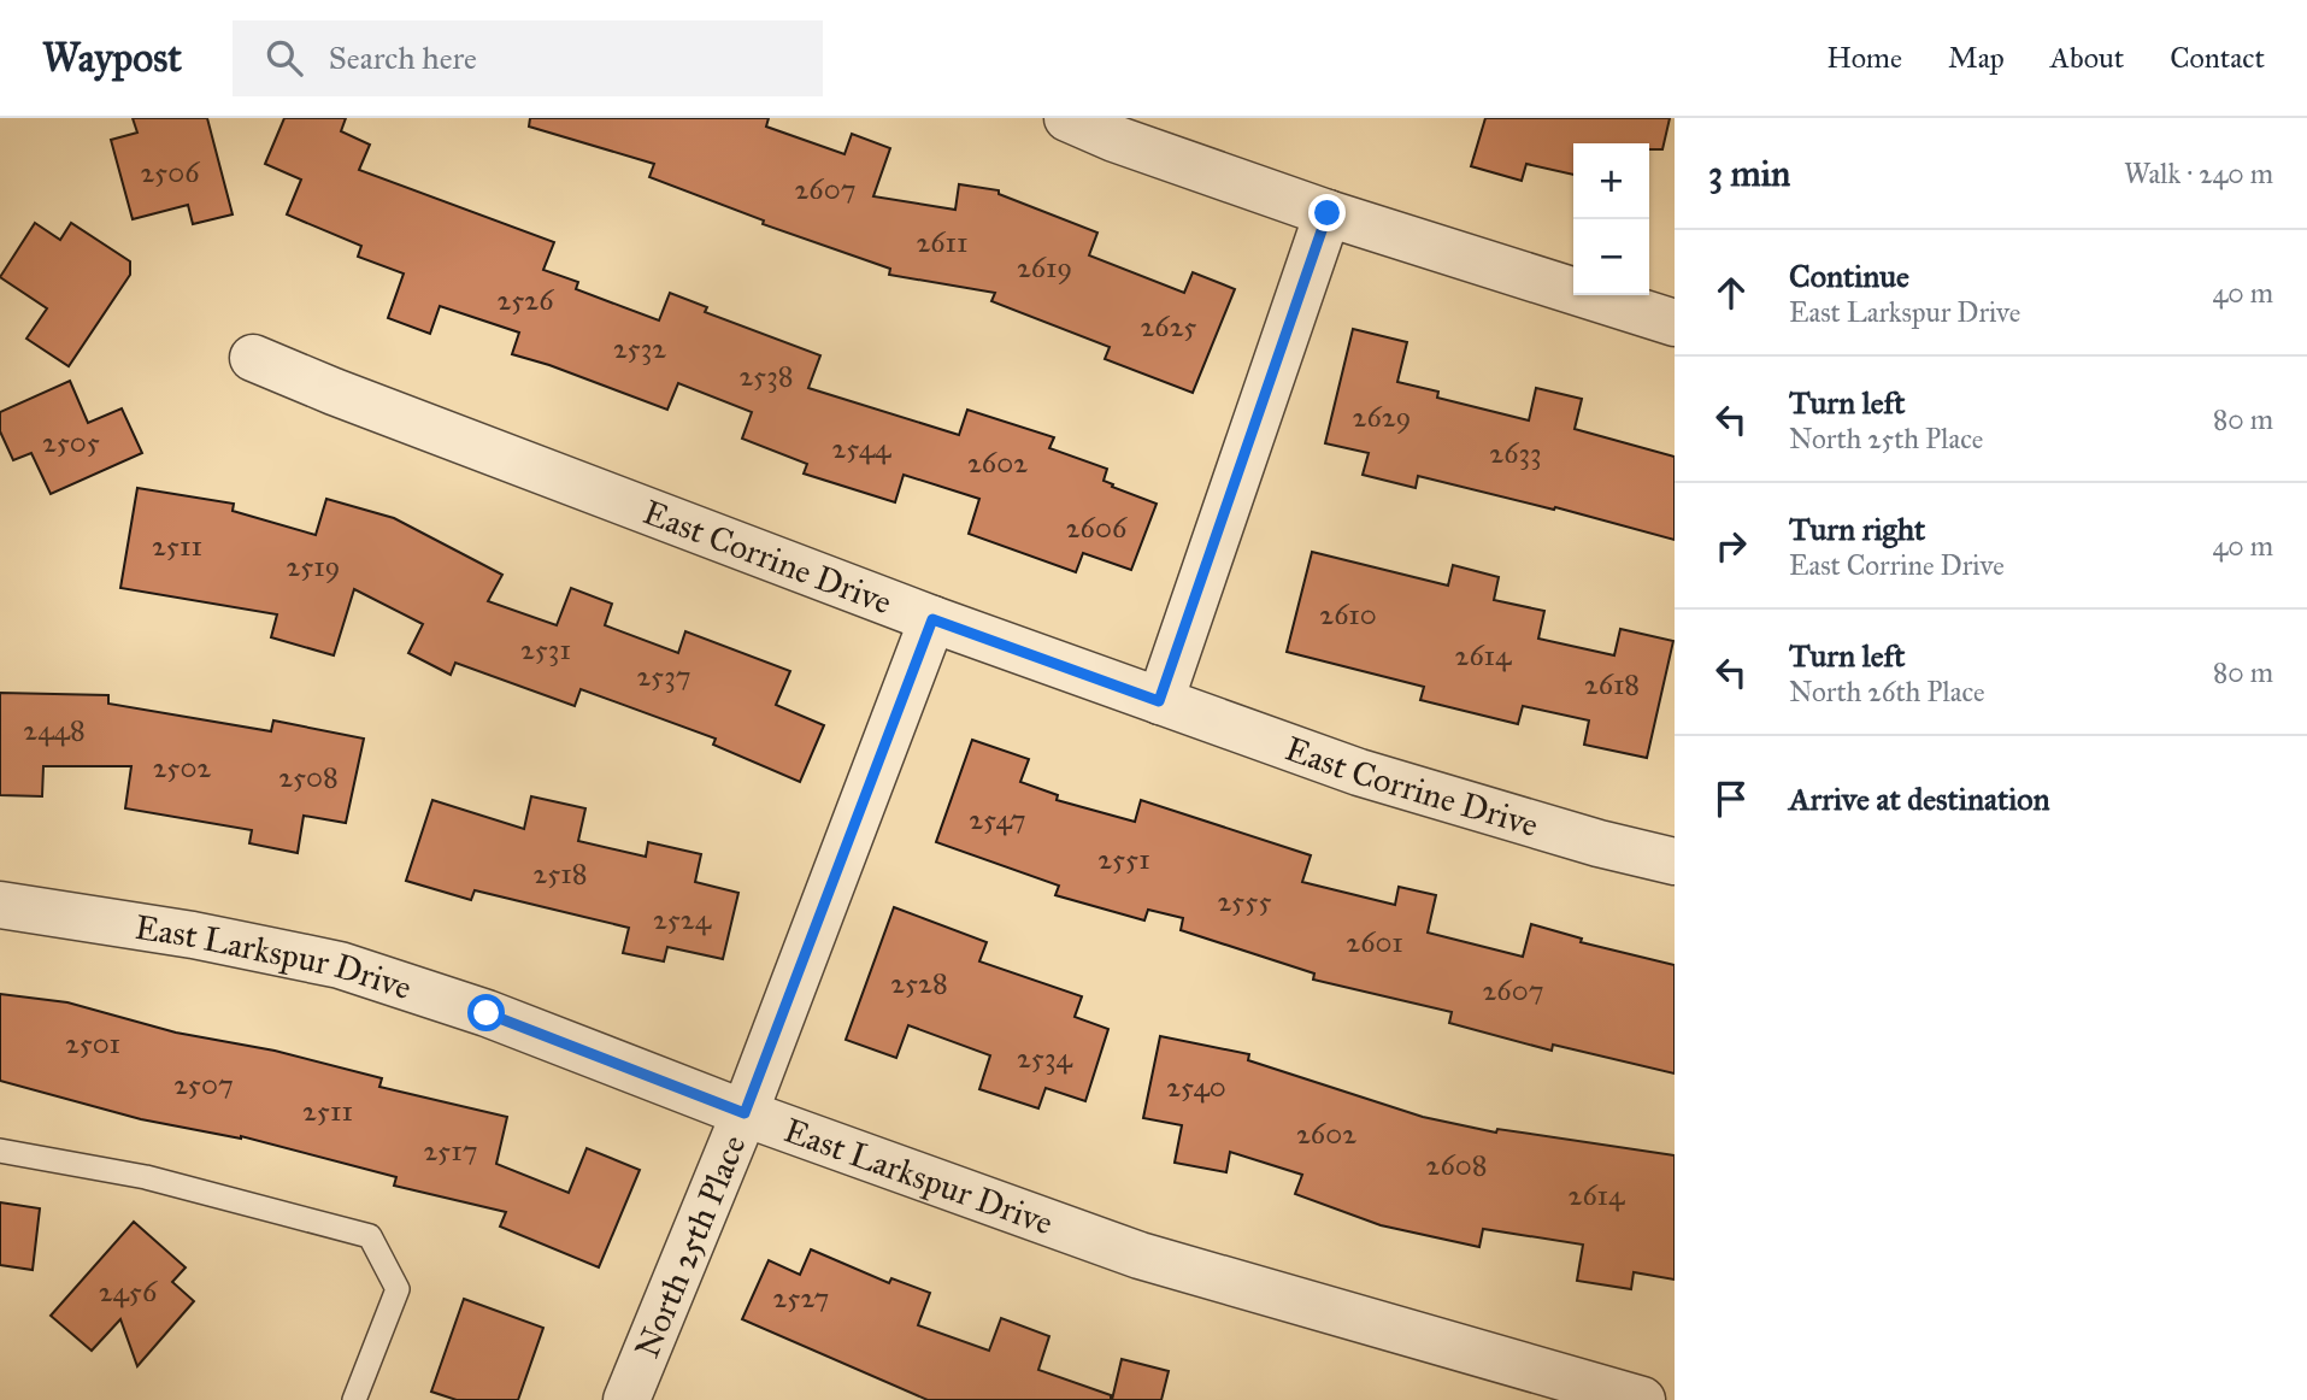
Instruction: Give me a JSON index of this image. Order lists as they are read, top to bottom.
{
  "streets": {
    "street": ["East Corrine Drive", "East Larkspur Drive", "North 25th Place"]
  },
  "crossings": [
    ["East Corrine Drive", "North 25th Place"],
    ["East Larkspur Drive", "North 25th Place"]
  ],
  "house_numbers": [
    "2506",
    "2607",
    "2611",
    "2619",
    "2526",
    "2625",
    "2532",
    "2538",
    "2629",
    "2505",
    "2544",
    "2633",
    "2602",
    "2606",
    "2511",
    "2519",
    "2610",
    "2531",
    "2614",
    "2537",
    "2618",
    "2448",
    "2502",
    "2508",
    "2547",
    "2551",
    "2518",
    "2555",
    "2524",
    "2601",
    "2528",
    "2607",
    "2501",
    "2534",
    "2507",
    "2540",
    "2511",
    "2602",
    "2517",
    "2608",
    "2614",
    "2456",
    "2527"
  ],
  "page": {
    "header": "Waypost",
    "search": "Search here",
    "nav": [
      "Home",
      "Map",
      "About",
      "Contact"
    ],
    "heading": ["3 min", "Walk · 240 m"],
    "map_buttons": ["+", "−"],
    "list": [
      ["Continue", "East Larkspur Drive", "40 m"],
      ["Turn left", "North 25th Place", "80 m"],
      ["Turn right", "East Corrine Drive", "40 m"],
      ["Turn left", "North 26th Place", "80 m"],
      "Arrive at destination"
    ]
  }
}
